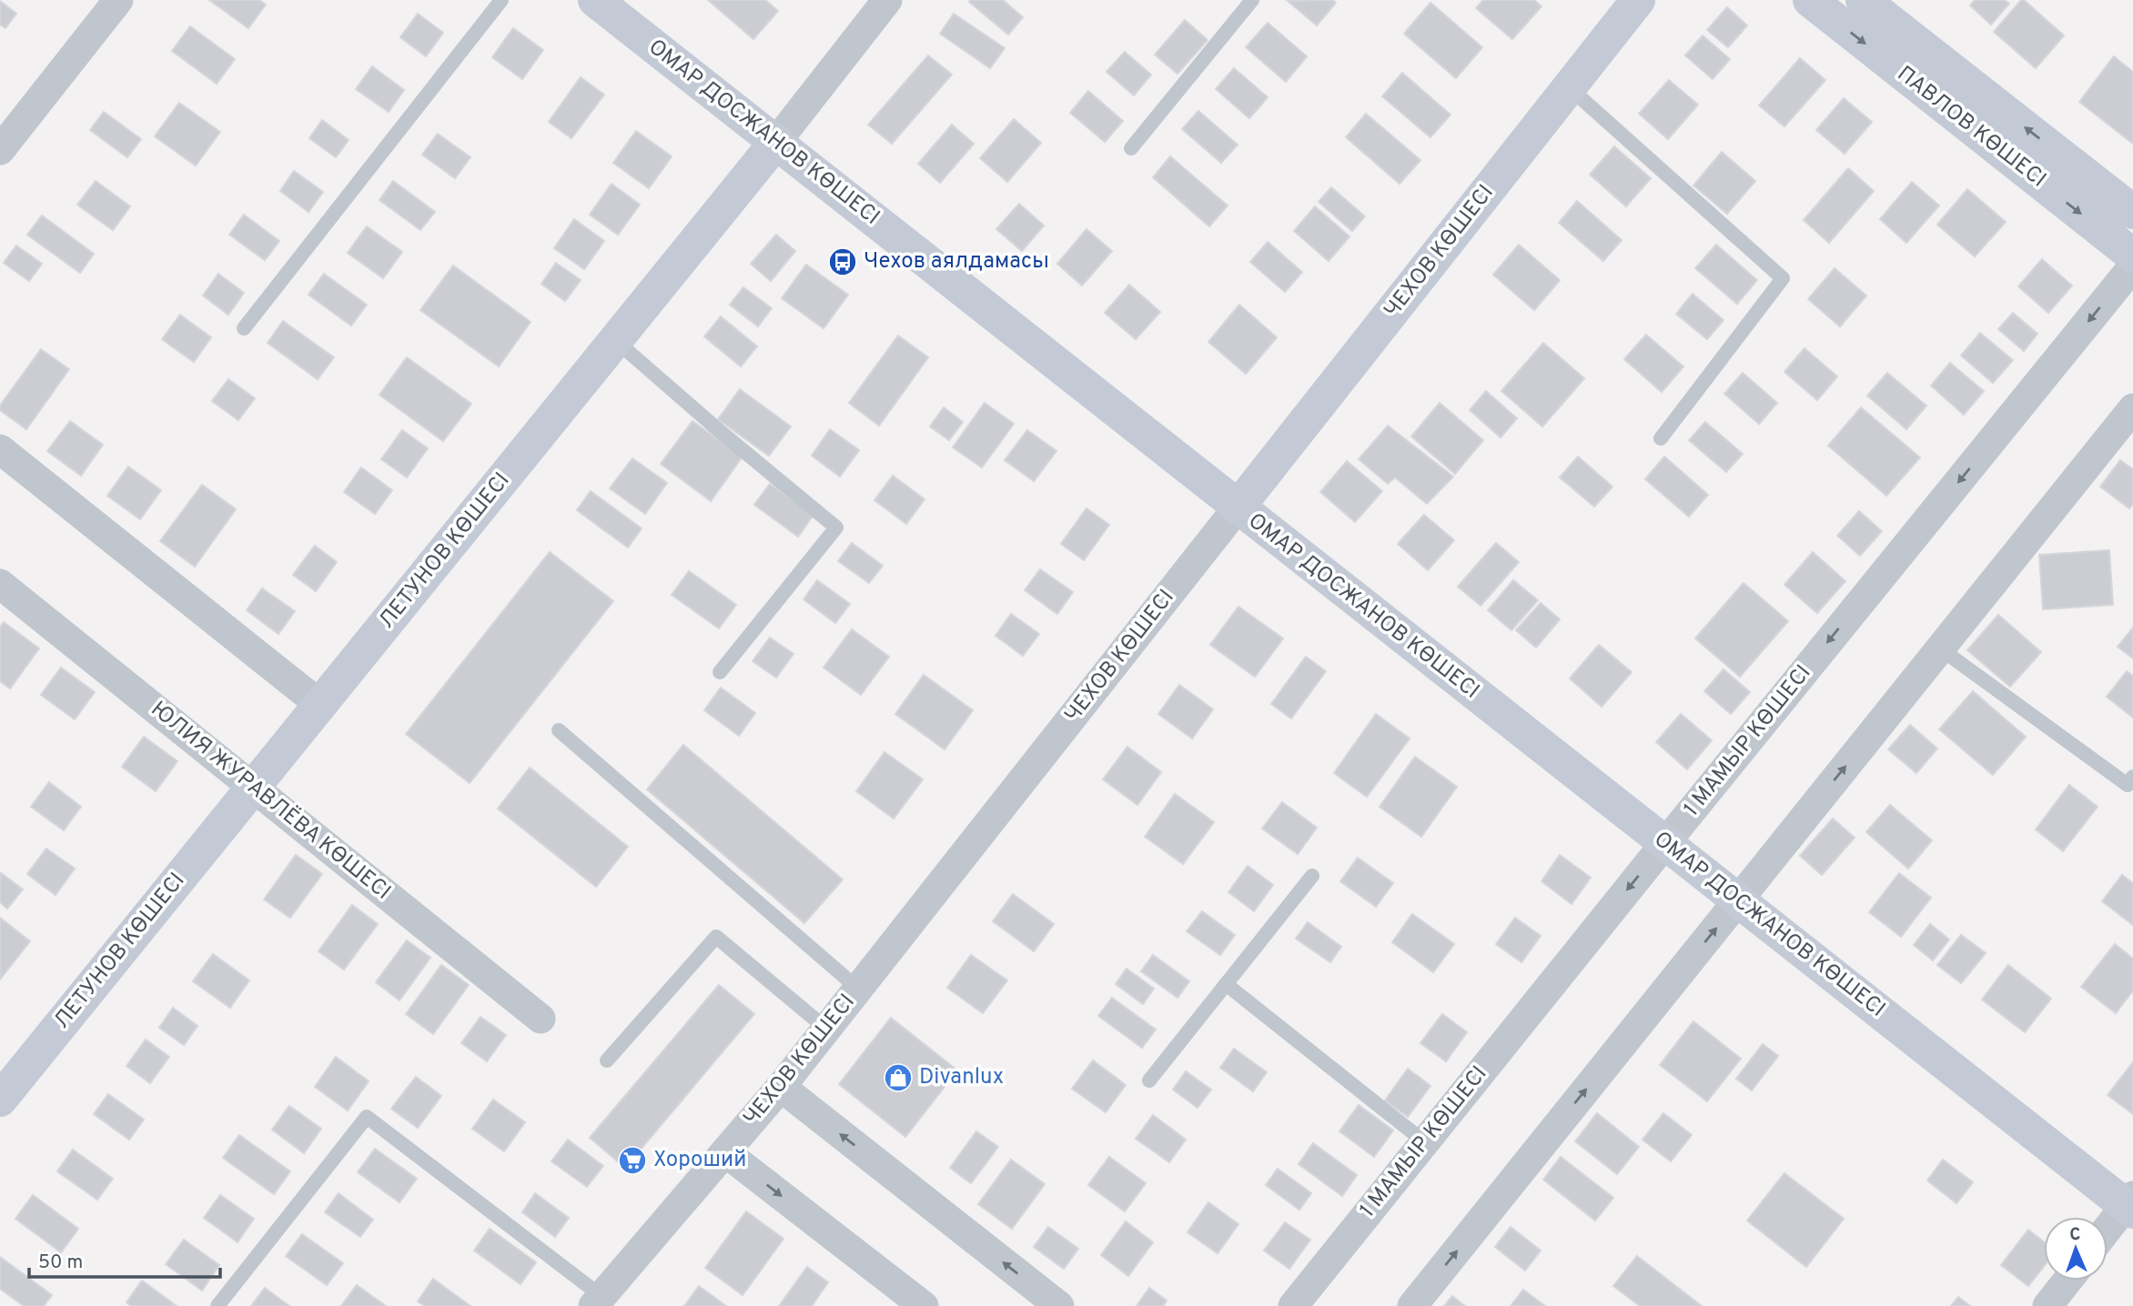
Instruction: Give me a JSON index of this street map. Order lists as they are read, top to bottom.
{
  "streets": {
    "street": [
      "ПАВЛОВ КӨШЕСІ",
      "ОМАР ДОСЖАНОВ КӨШЕСІ",
      "ЧЕХОВ КӨШЕСІ",
      "ЛЕТУНОВ КӨШЕСІ",
      "1 МАМЫР КӨШЕСІ",
      "ЮЛИЯ ЖУРАВЛЁВА КӨШЕСІ"
    ]
  },
  "crossings": [
    ["ОМАР ДОСЖАНОВ КӨШЕСІ", "ЧЕХОВ КӨШЕСІ"],
    ["ОМАР ДОСЖАНОВ КӨШЕСІ", "ЛЕТУНОВ КӨШЕСІ"],
    ["ОМАР ДОСЖАНОВ КӨШЕСІ", "1 МАМЫР КӨШЕСІ"],
    ["ЛЕТУНОВ КӨШЕСІ", "ЮЛИЯ ЖУРАВЛЁВА КӨШЕСІ"]
  ],
  "places": {
    "bus stop": ["Чехов аялдамасы"],
    "shop": ["Divanlux"],
    "supermarket": ["Хороший"]
  },
  "scale_bar": "50 m",
  "north": "top"
}
